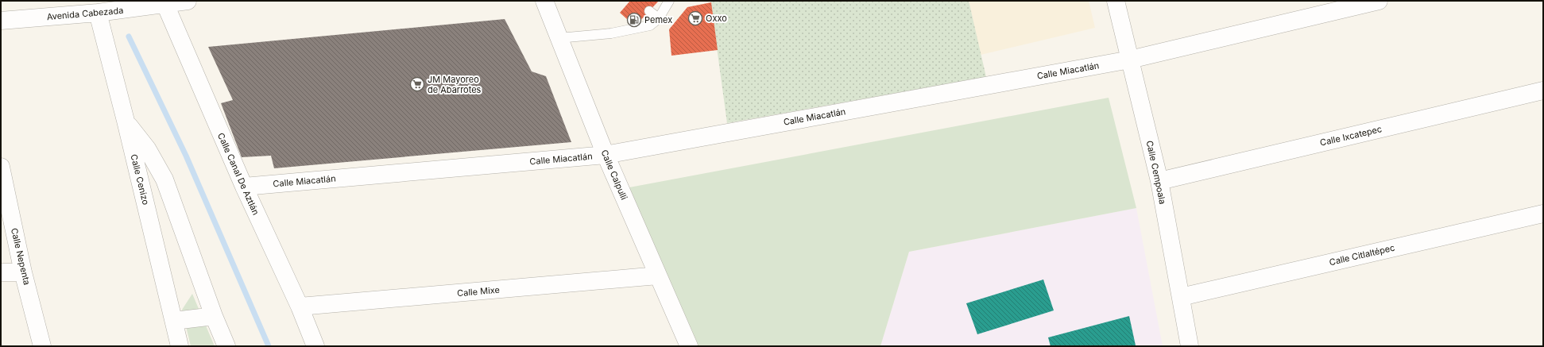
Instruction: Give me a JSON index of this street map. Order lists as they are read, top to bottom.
{
  "streets": {
    "street": [
      "Avenida Cabezada",
      "Calle Miacatlán",
      "Calle Ixcatepec",
      "Calle Cempoala",
      "Calle Canal De Aztlán",
      "Calle Calpulli",
      "Calle Cenizo",
      "Calle Citlaltépec",
      "Calle Nepenta",
      "Calle Mixe"
    ]
  },
  "crossings": [
    ["Avenida Cabezada", "Calle Canal De Aztlán"],
    ["Avenida Cabezada", "Calle Cenizo"],
    ["Calle Miacatlán", "Calle Cempoala"],
    ["Calle Miacatlán", "Calle Canal De Aztlán"],
    ["Calle Miacatlán", "Calle Calpulli"],
    ["Calle Ixcatepec", "Calle Cempoala"],
    ["Calle Cempoala", "Calle Citlaltépec"],
    ["Calle Canal De Aztlán", "Calle Mixe"],
    ["Calle Calpulli", "Calle Mixe"]
  ],
  "places": {
    "supermarket": ["Oxxo", "JM Mayoreo de Abarrotes"],
    "fuel station": ["Pemex"]
  }
}
